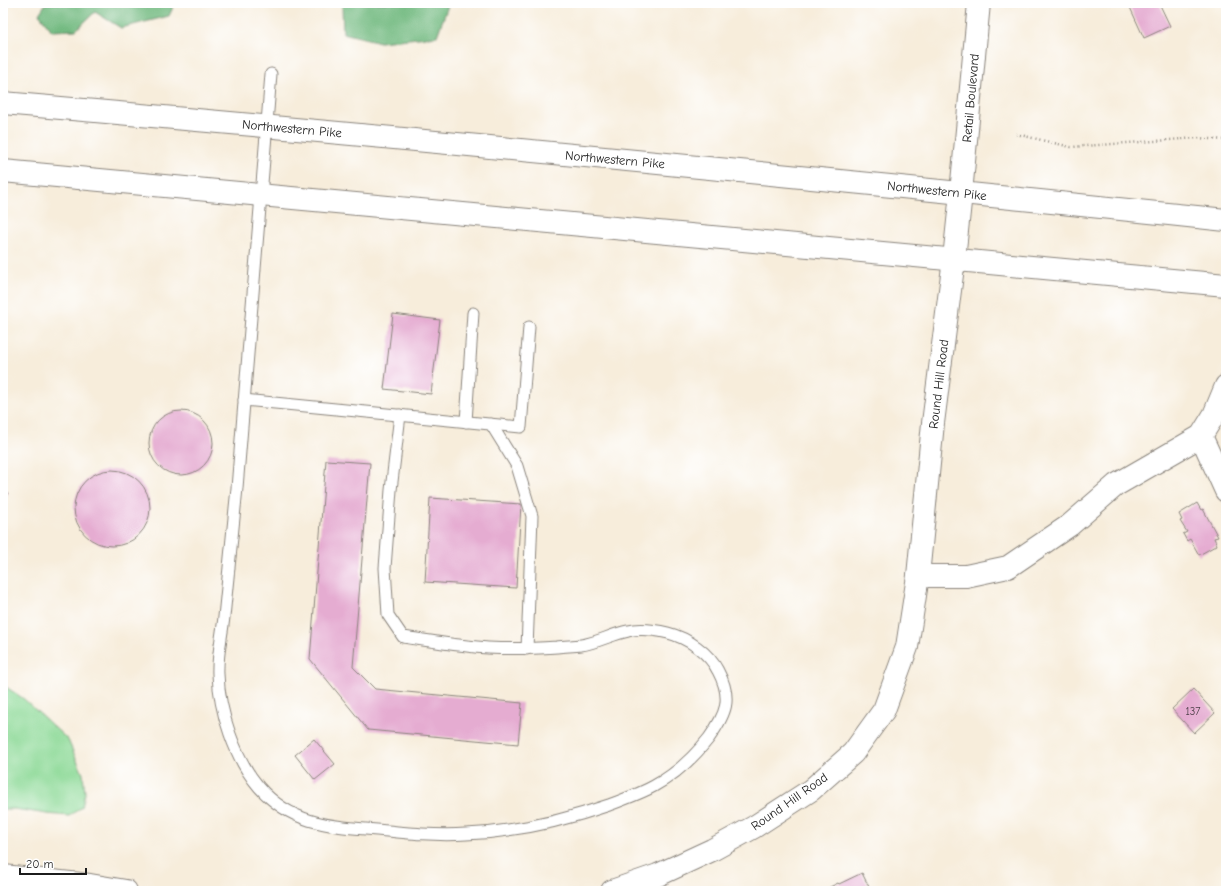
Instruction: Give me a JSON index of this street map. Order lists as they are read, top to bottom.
{
  "streets": {
    "main road": ["Retail Boulevard", "Northwestern Pike", "Round Hill Road"]
  },
  "crossings": [
    ["Retail Boulevard", "Northwestern Pike"],
    ["Retail Boulevard", "Round Hill Road"],
    ["Northwestern Pike", "Round Hill Road"]
  ],
  "house_numbers": ["137"],
  "scale_bar": "20 m"
}
